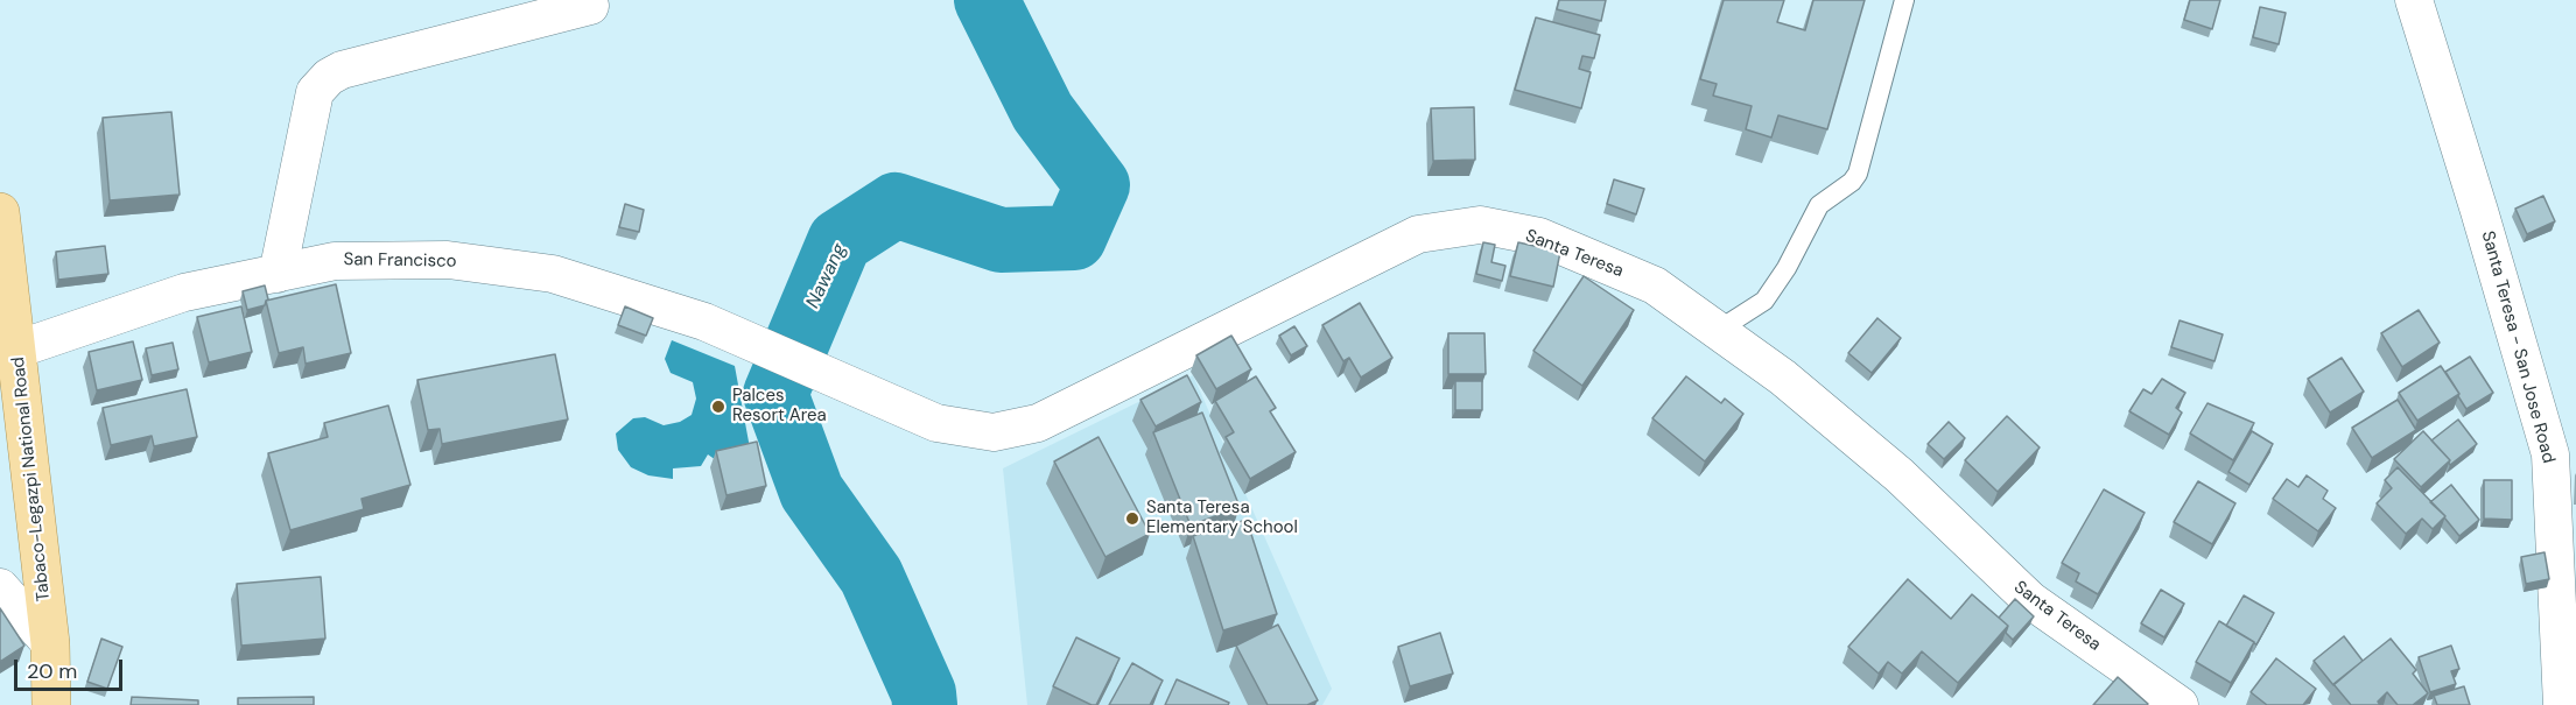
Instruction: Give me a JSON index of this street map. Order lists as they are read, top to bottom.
{
  "streets": {
    "main road": ["Tabaco-Legazpi National Road"],
    "street": ["Santa Teresa", "San Francisco", "Santa Teresa - San Jose Road"]
  },
  "crossings": [
    ["Santa Teresa", "San Francisco"],
    ["San Francisco", "Tabaco-Legazpi National Road"]
  ],
  "water": ["Nawang"],
  "places": ["Palces Resort Area", "Santa Teresa Elementary School"],
  "scale_bar": "20 m"
}
